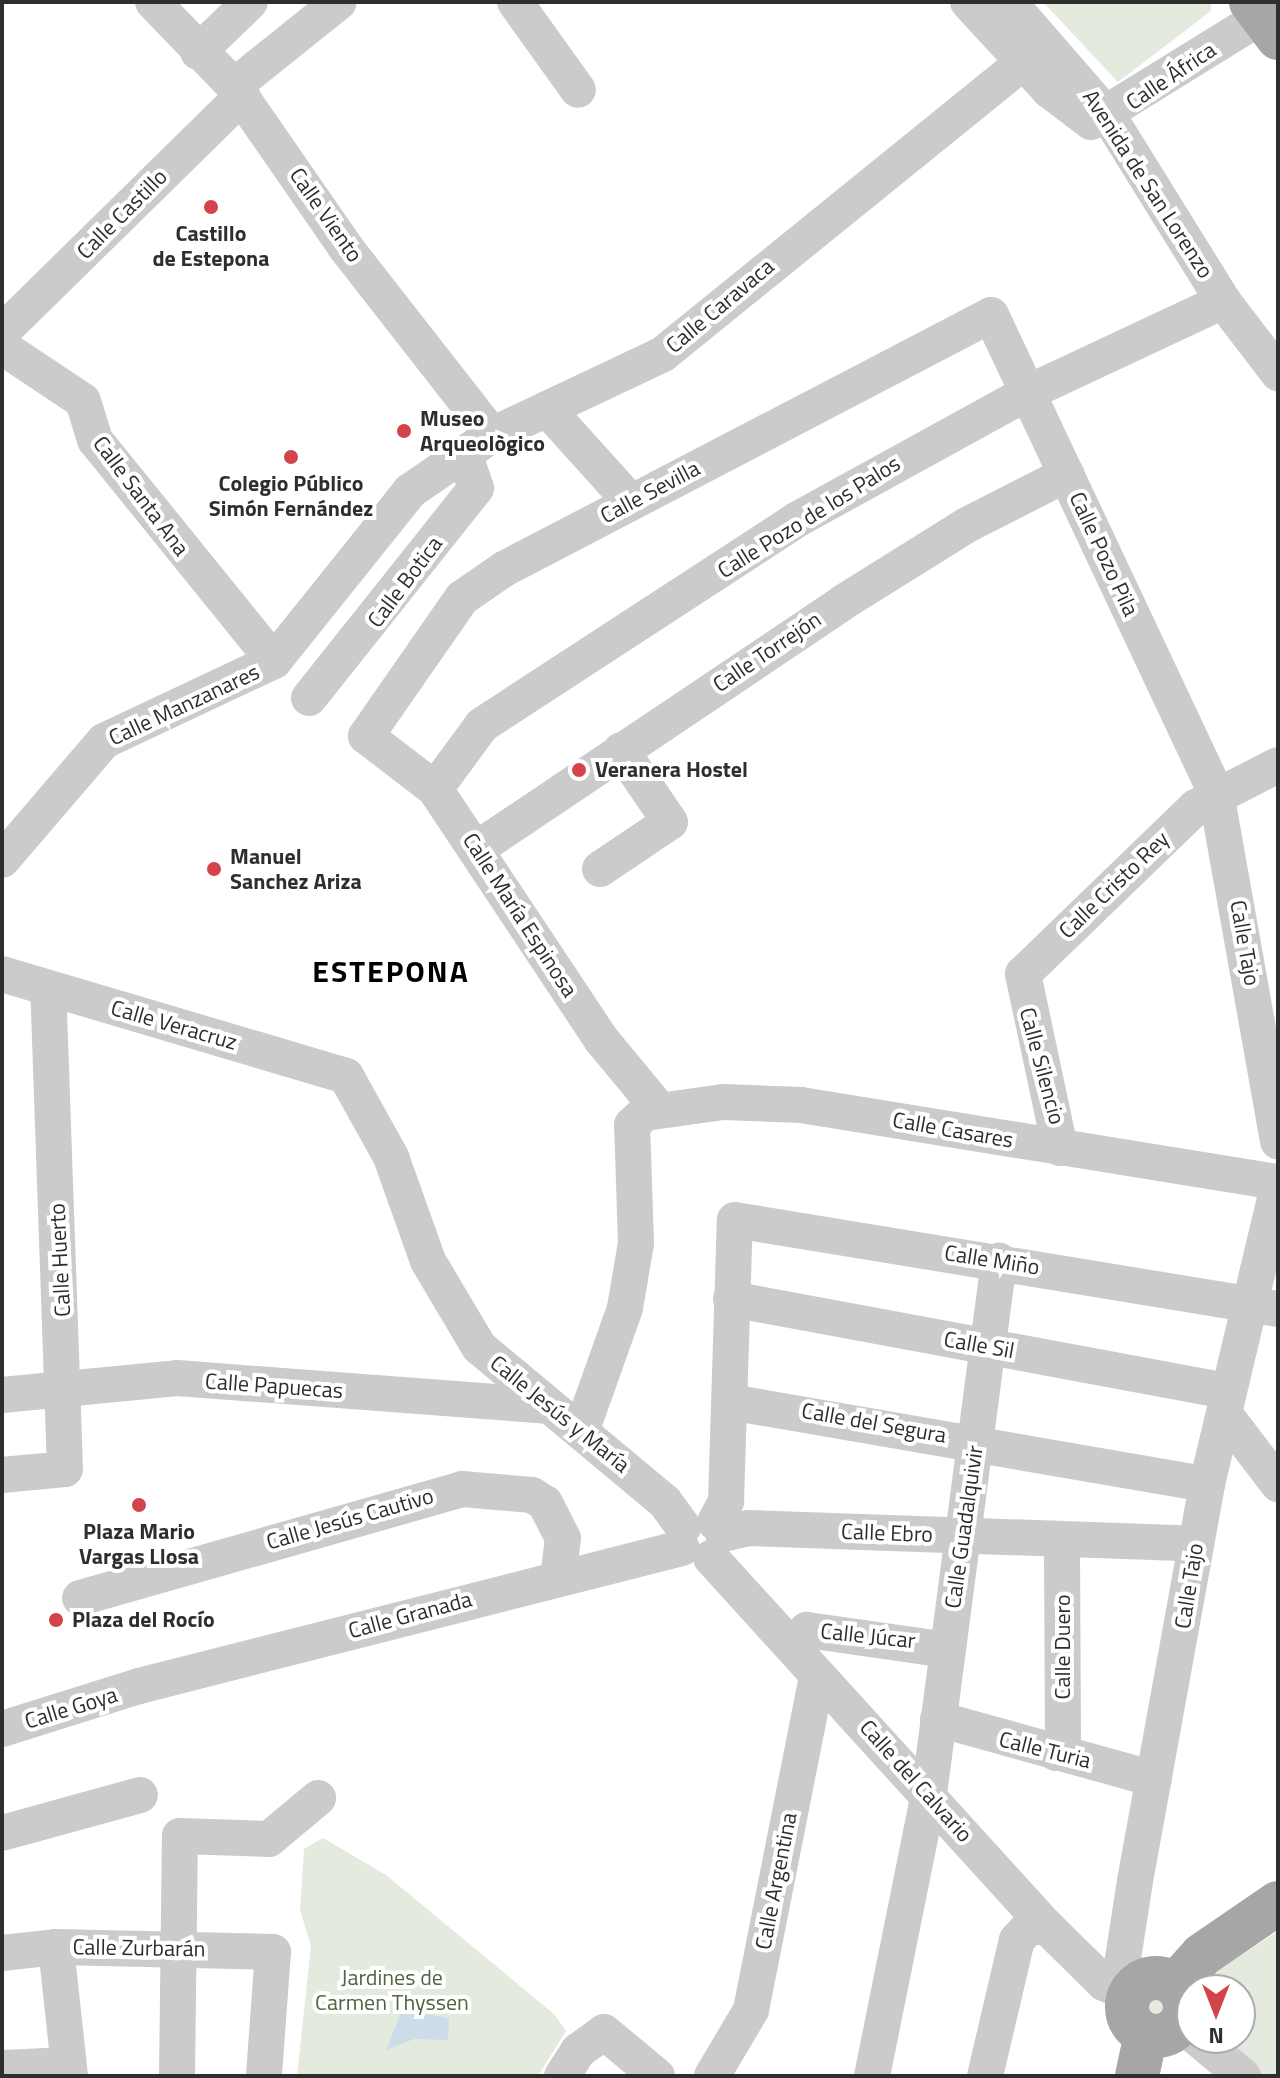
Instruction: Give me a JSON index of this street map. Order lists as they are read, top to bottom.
{
  "streets": {
    "street": [
      "Calle África",
      "Avenida de San Lorenzo",
      "Calle Castillo",
      "Calle Viento",
      "Calle Caravaca",
      "Calle Sevilla",
      "Calle Santa Ana",
      "Calle Pozo de los Palos",
      "Calle Pozo Pila",
      "Calle Botica",
      "Calle Torrejón",
      "Calle Manzanares",
      "Calle Cristo Rey",
      "Calle María Espinosa",
      "Calle Tajo",
      "Calle Veracruz",
      "Calle Silencio",
      "Calle Casares",
      "Calle Huerto",
      "Calle Miño",
      "Calle Sil",
      "Calle Papuecas",
      "Calle Jesús y María",
      "Calle del Segura",
      "Calle Jesús Cautivo",
      "Calle Guadalquivir",
      "Calle Ebro",
      "Calle Granada",
      "Calle Júcar",
      "Calle Duero",
      "Calle Goya",
      "Calle Turia",
      "Calle del Calvario",
      "Calle Argentina",
      "Calle Zurbarán"
    ]
  },
  "crossings": [
    ["Calle África", "Avenida de San Lorenzo"],
    ["Avenida de San Lorenzo", "Calle Caravaca"],
    ["Avenida de San Lorenzo", "Calle Pozo de los Palos"],
    ["Calle Castillo", "Calle Viento"],
    ["Calle Viento", "Calle Caravaca"],
    ["Calle Viento", "Calle Botica"],
    ["Calle Caravaca", "Calle Santa Ana"],
    ["Calle Caravaca", "Calle Botica"],
    ["Calle Caravaca", "Calle Manzanares"],
    ["Calle Sevilla", "Calle Pozo Pila"],
    ["Calle Sevilla", "Calle María Espinosa"],
    ["Calle Santa Ana", "Calle Manzanares"],
    ["Calle Pozo de los Palos", "Calle Pozo Pila"],
    ["Calle Pozo de los Palos", "Calle María Espinosa"],
    ["Calle Pozo Pila", "Calle Torrejón"],
    ["Calle Pozo Pila", "Calle Cristo Rey"],
    ["Calle Pozo Pila", "Calle Tajo"],
    ["Calle Torrejón", "Calle María Espinosa"],
    ["Calle Cristo Rey", "Calle Tajo"],
    ["Calle Cristo Rey", "Calle Silencio"],
    ["Calle María Espinosa", "Calle Casares"],
    ["Calle Tajo", "Calle Casares"],
    ["Calle Tajo", "Calle Miño"],
    ["Calle Tajo", "Calle Sil"],
    ["Calle Tajo", "Calle del Segura"],
    ["Calle Tajo", "Calle Ebro"],
    ["Calle Tajo", "Calle Turia"],
    ["Calle Tajo", "Calle del Calvario"],
    ["Calle Veracruz", "Calle Huerto"],
    ["Calle Veracruz", "Calle Jesús y María"],
    ["Calle Silencio", "Calle Casares"],
    ["Calle Huerto", "Calle Papuecas"],
    ["Calle Miño", "Calle Sil"],
    ["Calle Miño", "Calle Guadalquivir"],
    ["Calle Sil", "Calle Guadalquivir"],
    ["Calle Papuecas", "Calle Jesús y María"],
    ["Calle Jesús y María", "Calle Ebro"],
    ["Calle Jesús y María", "Calle Granada"],
    ["Calle Jesús y María", "Calle del Calvario"],
    ["Calle del Segura", "Calle Guadalquivir"],
    ["Calle Jesús Cautivo", "Calle Granada"],
    ["Calle Guadalquivir", "Calle Ebro"],
    ["Calle Guadalquivir", "Calle Júcar"],
    ["Calle Guadalquivir", "Calle Turia"],
    ["Calle Guadalquivir", "Calle del Calvario"],
    ["Calle Ebro", "Calle Granada"],
    ["Calle Ebro", "Calle Duero"],
    ["Calle Ebro", "Calle del Calvario"],
    ["Calle Granada", "Calle Goya"],
    ["Calle Granada", "Calle del Calvario"],
    ["Calle Júcar", "Calle del Calvario"],
    ["Calle Duero", "Calle Turia"],
    ["Calle del Calvario", "Calle Argentina"]
  ],
  "districts": ["ESTEPONA"],
  "parks": ["Jardines de Carmen Thyssen"],
  "places": [
    "Castillo de Estepona",
    "Museo Arqueològico",
    "Colegio Público Simón Fernández",
    "Veranera Hostel",
    "Manuel Sanchez Ariza",
    "Plaza Mario Vargas Llosa",
    "Plaza del Rocío"
  ],
  "north": "bottom"
}
